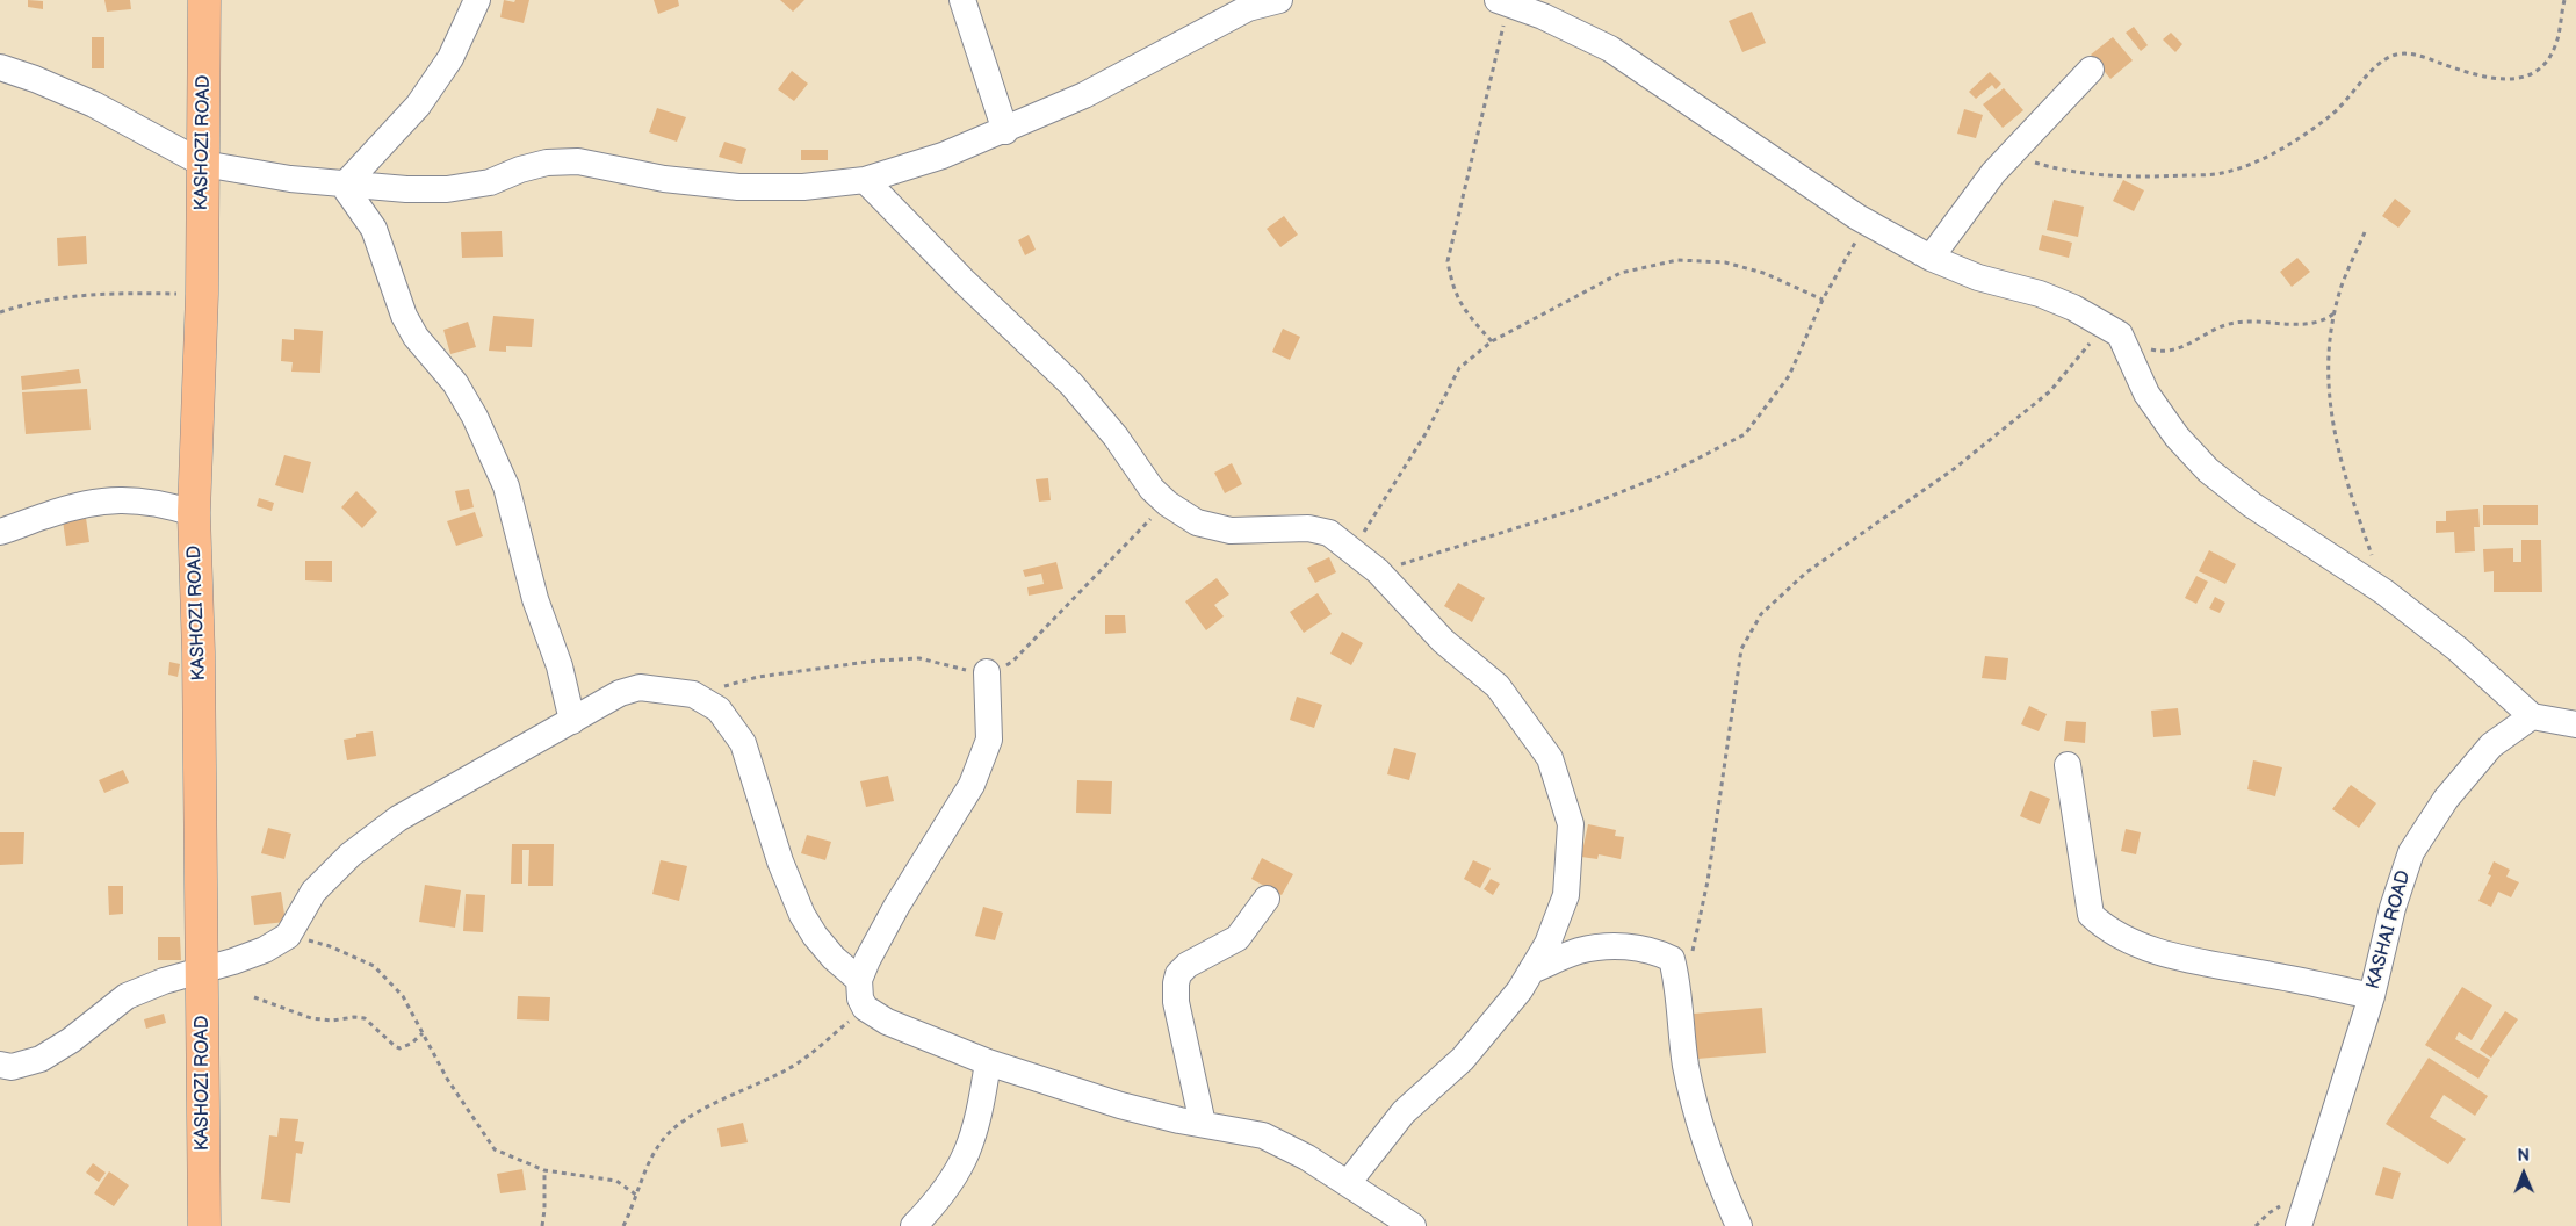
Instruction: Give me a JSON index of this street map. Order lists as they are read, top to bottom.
{
  "streets": {
    "main road": ["KASHOZI ROAD"],
    "street": ["KASHAI ROAD"]
  },
  "north": "top"
}
